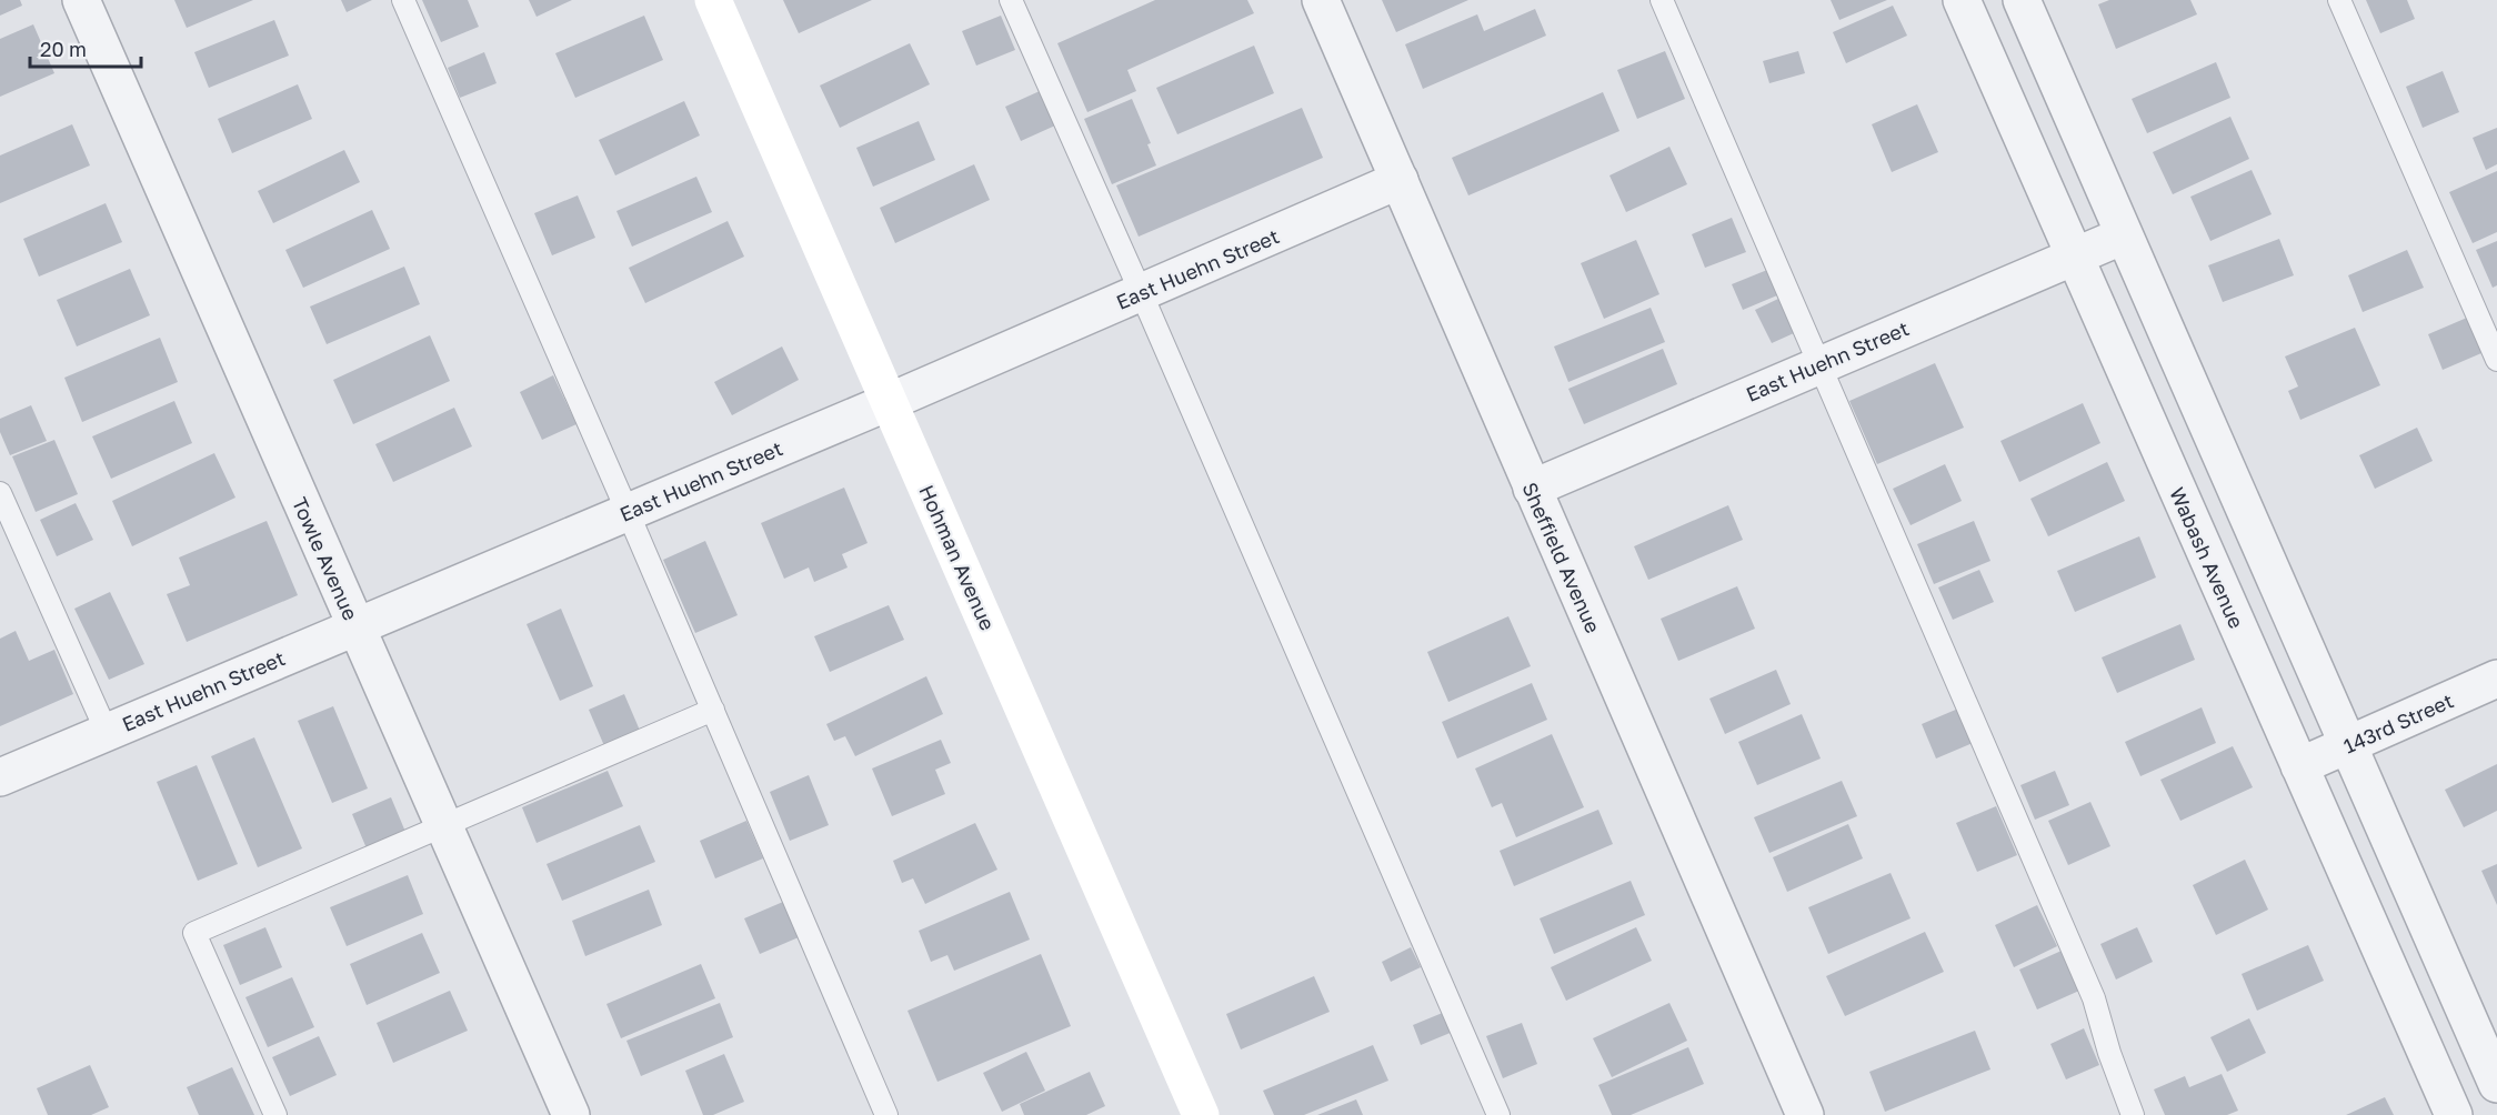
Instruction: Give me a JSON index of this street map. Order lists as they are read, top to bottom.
{
  "streets": {
    "main road": ["Hohman Avenue"],
    "street": [
      "East Huehn Street",
      "Sheffield Avenue",
      "Wabash Avenue",
      "Towle Avenue",
      "143rd Street"
    ]
  },
  "crossings": [
    ["East Huehn Street", "Hohman Avenue"],
    ["East Huehn Street", "Sheffield Avenue"],
    ["East Huehn Street", "Wabash Avenue"],
    ["East Huehn Street", "Towle Avenue"],
    ["Wabash Avenue", "143rd Street"]
  ],
  "scale_bar": "20 m"
}
